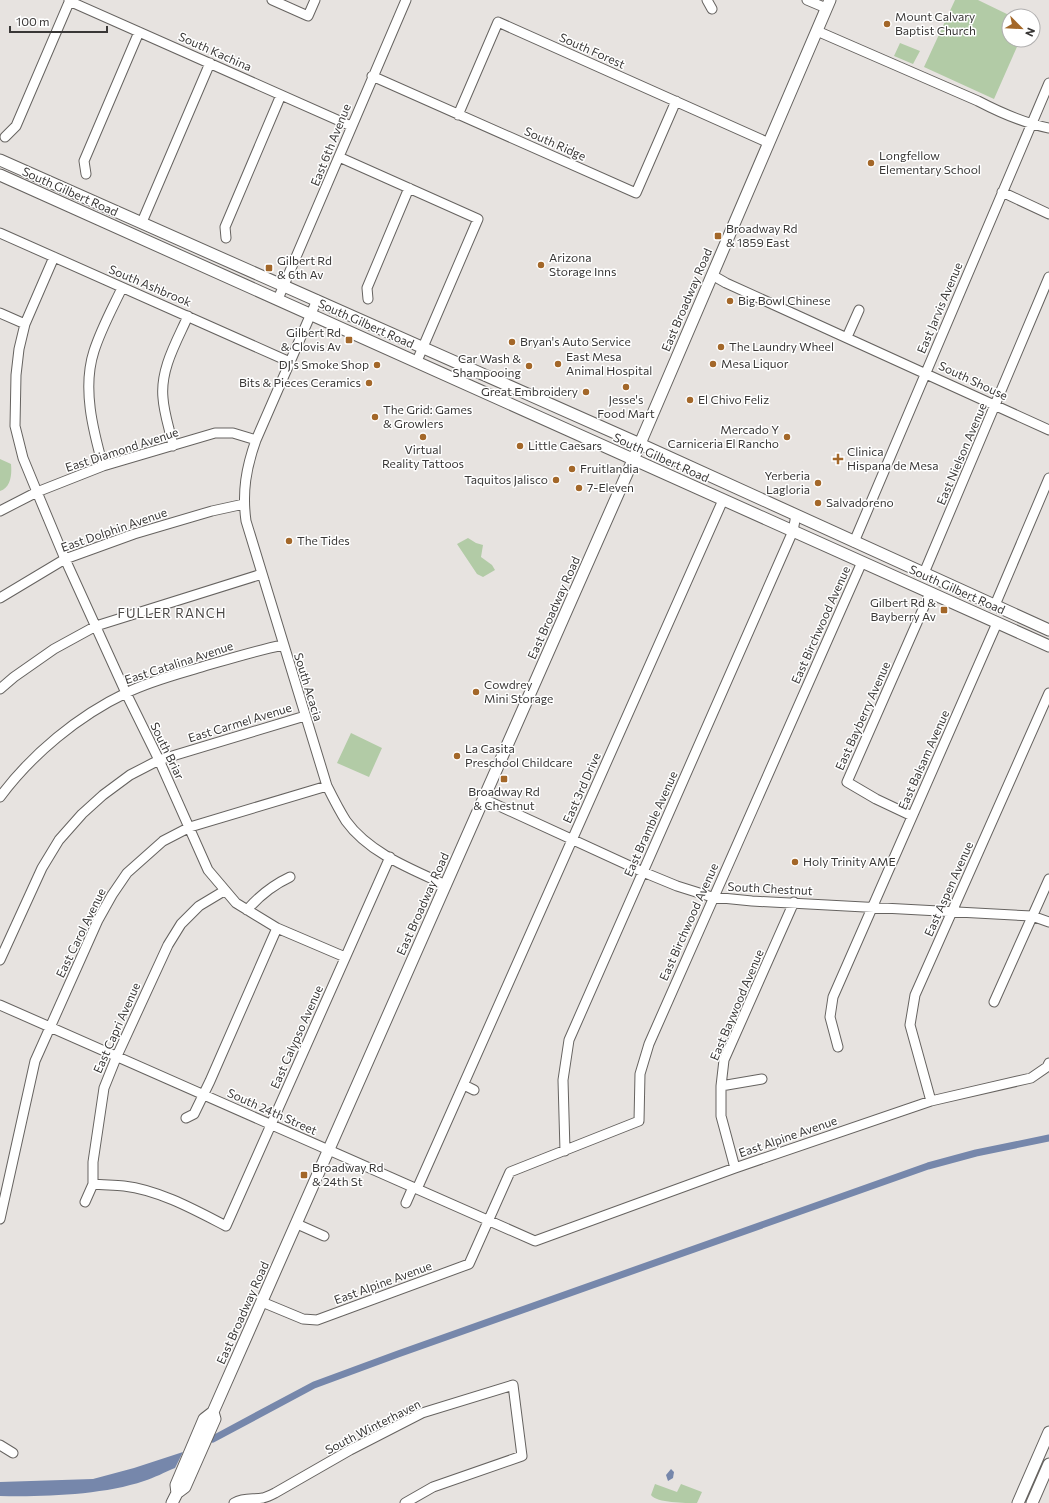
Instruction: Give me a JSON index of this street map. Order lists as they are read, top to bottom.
{
  "streets": {
    "main road": ["South Gilbert Road", "East Broadway Road"],
    "street": [
      "South Forest",
      "South Kachina",
      "South Ridge",
      "East 6th Avenue",
      "South Ashbrook",
      "East Jarvis Avenue",
      "South Shouse",
      "East Diamond Avenue",
      "East Nielson Avenue",
      "East Dolphin Avenue",
      "East Birchwood Avenue",
      "East Catalina Avenue",
      "South Acacia",
      "East Bayberry Avenue",
      "East Carmel Avenue",
      "South Briar",
      "East Balsam Avenue",
      "East 3rd Drive",
      "East Bramble Avenue",
      "South Chestnut",
      "East Aspen Avenue",
      "East Carol Avenue",
      "East Baywood Avenue",
      "East Capri Avenue",
      "East Calypso Avenue",
      "South 24th Street",
      "East Alpine Avenue",
      "South Winterhaven"
    ]
  },
  "crossings": [
    ["South Forest", "South Ridge"],
    ["South Forest", "East Broadway Road"],
    ["South Kachina", "East 6th Avenue"],
    ["South Ridge", "East 6th Avenue"],
    ["East 6th Avenue", "South Gilbert Road"],
    ["South Gilbert Road", "East Broadway Road"],
    ["South Gilbert Road", "East Jarvis Avenue"],
    ["South Gilbert Road", "East Nielson Avenue"],
    ["South Gilbert Road", "East Birchwood Avenue"],
    ["South Gilbert Road", "South Acacia"],
    ["South Gilbert Road", "East Bayberry Avenue"],
    ["South Gilbert Road", "East Balsam Avenue"],
    ["South Gilbert Road", "East 3rd Drive"],
    ["South Gilbert Road", "East Bramble Avenue"],
    ["South Ashbrook", "South Acacia"],
    ["South Ashbrook", "South Briar"],
    ["East Broadway Road", "South Shouse"],
    ["East Broadway Road", "South Acacia"],
    ["East Broadway Road", "South Chestnut"],
    ["East Broadway Road", "South 24th Street"],
    ["East Broadway Road", "East Alpine Avenue"],
    ["East Jarvis Avenue", "South Shouse"],
    ["South Shouse", "East Nielson Avenue"],
    ["East Diamond Avenue", "South Acacia"],
    ["East Diamond Avenue", "South Briar"],
    ["East Dolphin Avenue", "South Acacia"],
    ["East Dolphin Avenue", "South Briar"],
    ["East Birchwood Avenue", "East Bramble Avenue"],
    ["East Birchwood Avenue", "South Chestnut"],
    ["East Birchwood Avenue", "South 24th Street"],
    ["East Birchwood Avenue", "East Alpine Avenue"],
    ["East Catalina Avenue", "South Acacia"],
    ["East Catalina Avenue", "South Briar"],
    ["South Acacia", "East Carmel Avenue"],
    ["South Acacia", "East Carol Avenue"],
    ["South Acacia", "East Calypso Avenue"],
    ["East Bayberry Avenue", "East Balsam Avenue"],
    ["East Carmel Avenue", "South Briar"],
    ["South Briar", "East Carol Avenue"],
    ["South Briar", "East Capri Avenue"],
    ["South Briar", "East Calypso Avenue"],
    ["East Balsam Avenue", "South Chestnut"],
    ["East 3rd Drive", "South Chestnut"],
    ["East 3rd Drive", "South 24th Street"],
    ["East Bramble Avenue", "South Chestnut"],
    ["South Chestnut", "East Aspen Avenue"],
    ["South Chestnut", "East Baywood Avenue"],
    ["East Aspen Avenue", "East Alpine Avenue"],
    ["East Carol Avenue", "South 24th Street"],
    ["East Baywood Avenue", "East Alpine Avenue"],
    ["East Capri Avenue", "East Calypso Avenue"],
    ["East Capri Avenue", "South 24th Street"],
    ["East Calypso Avenue", "South 24th Street"],
    ["South 24th Street", "East Alpine Avenue"]
  ],
  "districts": ["FULLER RANCH"],
  "places": {
    "other": [
      "Mount Calvary Baptist Church",
      "Longfellow Elementary School",
      "Arizona Storage Inns",
      "Big Bowl Chinese",
      "Bryan's Auto Service",
      "The Laundry Wheel",
      "East Mesa Animal Hospital",
      "Mesa Liquor",
      "DJ's Smoke Shop",
      "Car Wash & Shampooing",
      "Bits & Pieces Ceramics",
      "Jesse's Food Mart",
      "Great Embroidery",
      "El Chivo Feliz",
      "The Grid: Games & Growlers",
      "Virtual Reality Tattoos",
      "Mercado Y Carniceria El Rancho",
      "Little Caesars",
      "Fruitlandia",
      "Taquitos Jalisco",
      "Yerberia Lagloria",
      "7-Eleven",
      "Salvadoreno",
      "The Tides",
      "Cowdrey Mini Storage",
      "La Casita Preschool Childcare",
      "Holy Trinity AME"
    ],
    "transit": [
      "Broadway Rd & 1859 East",
      "Gilbert Rd & 6th Av",
      "Gilbert Rd & Clovis Av",
      "Gilbert Rd & Bayberry Av",
      "Broadway Rd & Chestnut",
      "Broadway Rd & 24th St"
    ],
    "health": ["Clinica Hispana de Mesa"]
  },
  "scale_bar": "100 m",
  "north": "bottom right"
}
